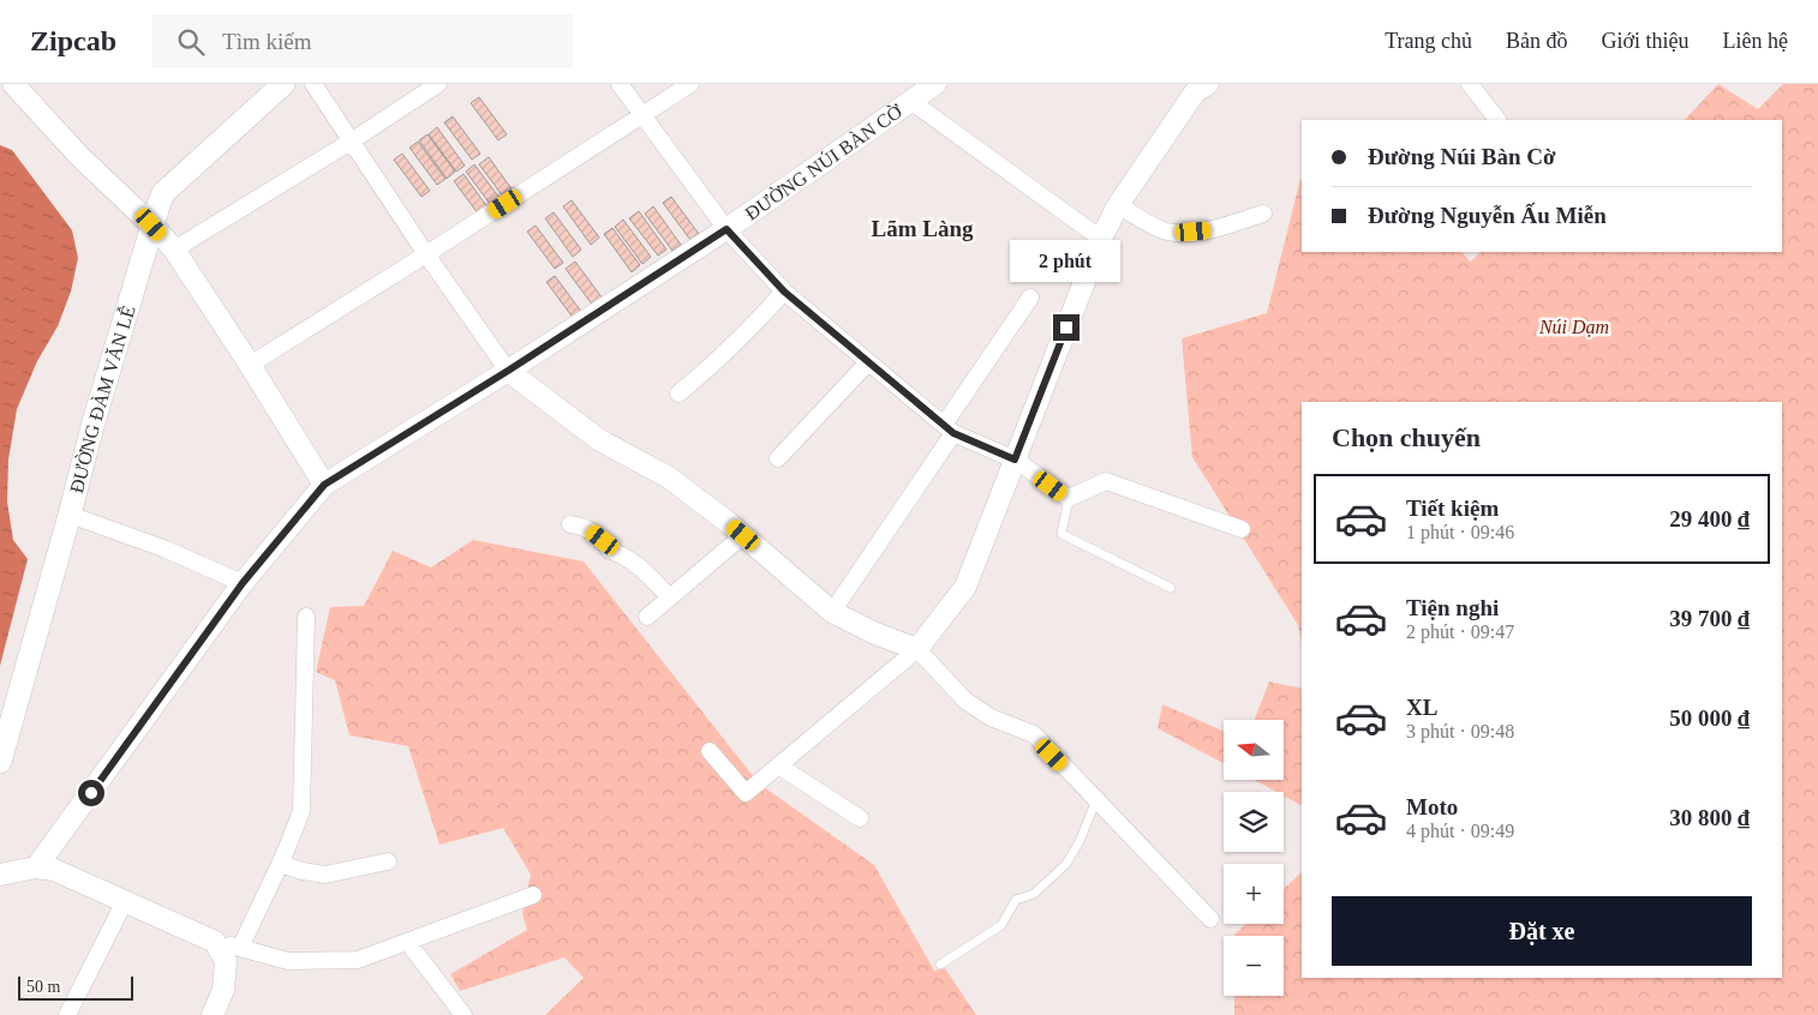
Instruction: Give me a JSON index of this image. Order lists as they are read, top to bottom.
{
  "streets": {
    "main road": ["ĐƯỜNG ĐÀM VĂN LỄ"],
    "street": ["ĐƯỜNG NÚI BÀN CỜ"]
  },
  "districts": ["Lãm Làng"],
  "parks": ["Núi Dạm"],
  "scale_bar": "50 m",
  "north": "left",
  "page": {
    "header": "Zipcab",
    "search": "Tìm kiếm",
    "nav": [
      "Trang chủ",
      "Bản đồ",
      "Giới thiệu",
      "Liên hệ"
    ],
    "banner": ["Đường Núi Bàn Cờ", "Đường Nguyễn Ấu Miễn"],
    "bubble": "2 phút",
    "heading": "Chọn chuyến",
    "list": [
      {
        "name": "Tiết kiệm",
        "note": "1 phút · 09:46",
        "value": "29 400 ₫"
      },
      {
        "name": "Tiện nghi",
        "note": "2 phút · 09:47",
        "value": "39 700 ₫"
      },
      {
        "name": "XL",
        "note": "3 phút · 09:48",
        "value": "50 000 ₫"
      },
      {
        "name": "Moto",
        "note": "4 phút · 09:49",
        "value": "30 800 ₫"
      }
    ],
    "map_buttons": ["+", "−"],
    "buttons": "Đặt xe",
    "scale": "50 m"
  }
}
